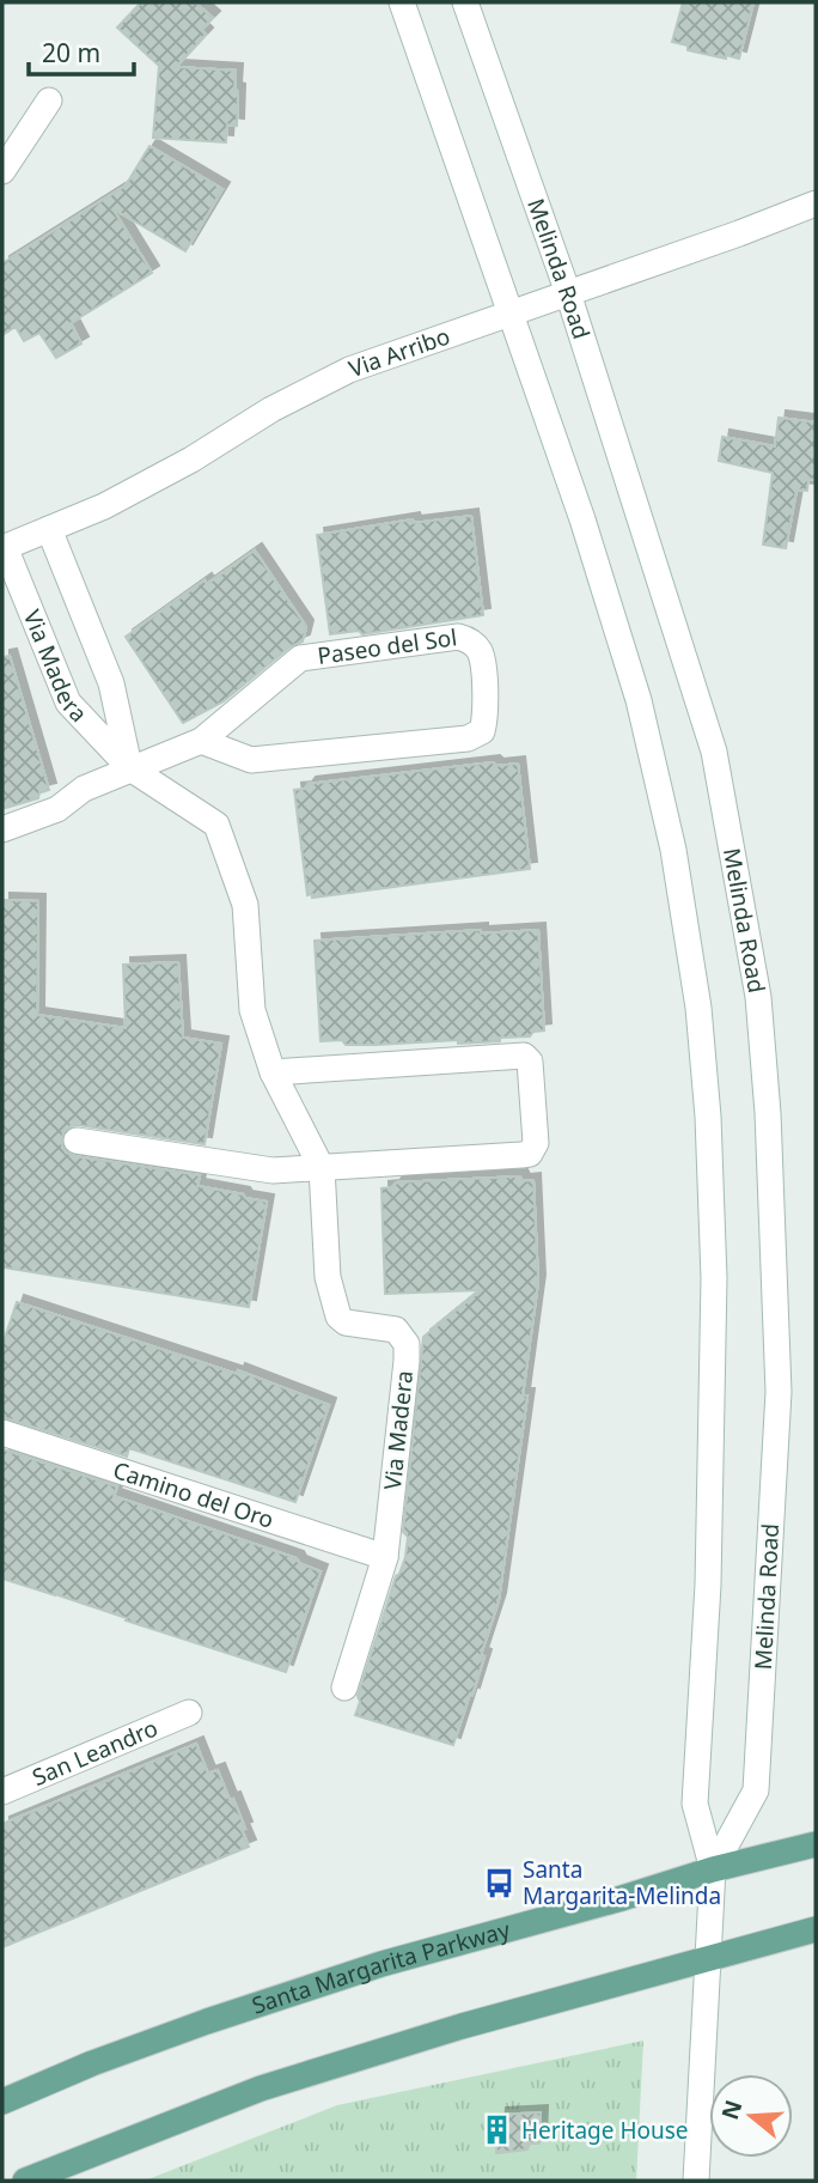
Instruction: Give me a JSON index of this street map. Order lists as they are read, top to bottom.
{
  "streets": {
    "main road": ["Santa Margarita Parkway"],
    "street": [
      "Melinda Road",
      "Via Arribo",
      "Paseo del Sol",
      "Via Madera",
      "Camino del Oro",
      "San Leandro"
    ]
  },
  "crossings": [
    ["Melinda Road", "Via Arribo"],
    ["Melinda Road", "Santa Margarita Parkway"],
    ["Via Arribo", "Via Madera"],
    ["Paseo del Sol", "Via Madera"],
    ["Via Madera", "Camino del Oro"]
  ],
  "places": {
    "bus stop": ["Santa Margarita-Melinda"],
    "building": ["Heritage House"]
  },
  "scale_bar": "20 m",
  "north": "left"
}
